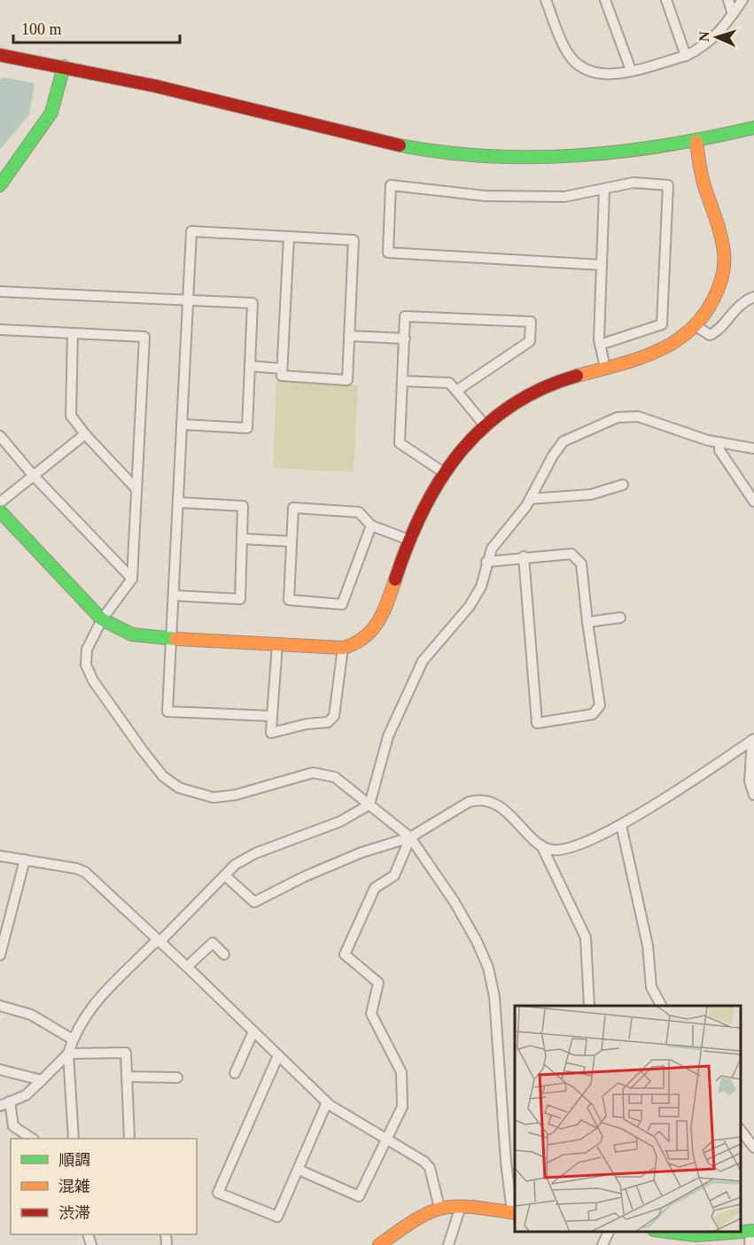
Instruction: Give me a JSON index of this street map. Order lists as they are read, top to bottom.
{
  "legend": ["順調", "混雑", "渋滞"],
  "scale_bar": "100 m",
  "north": "left"
}
